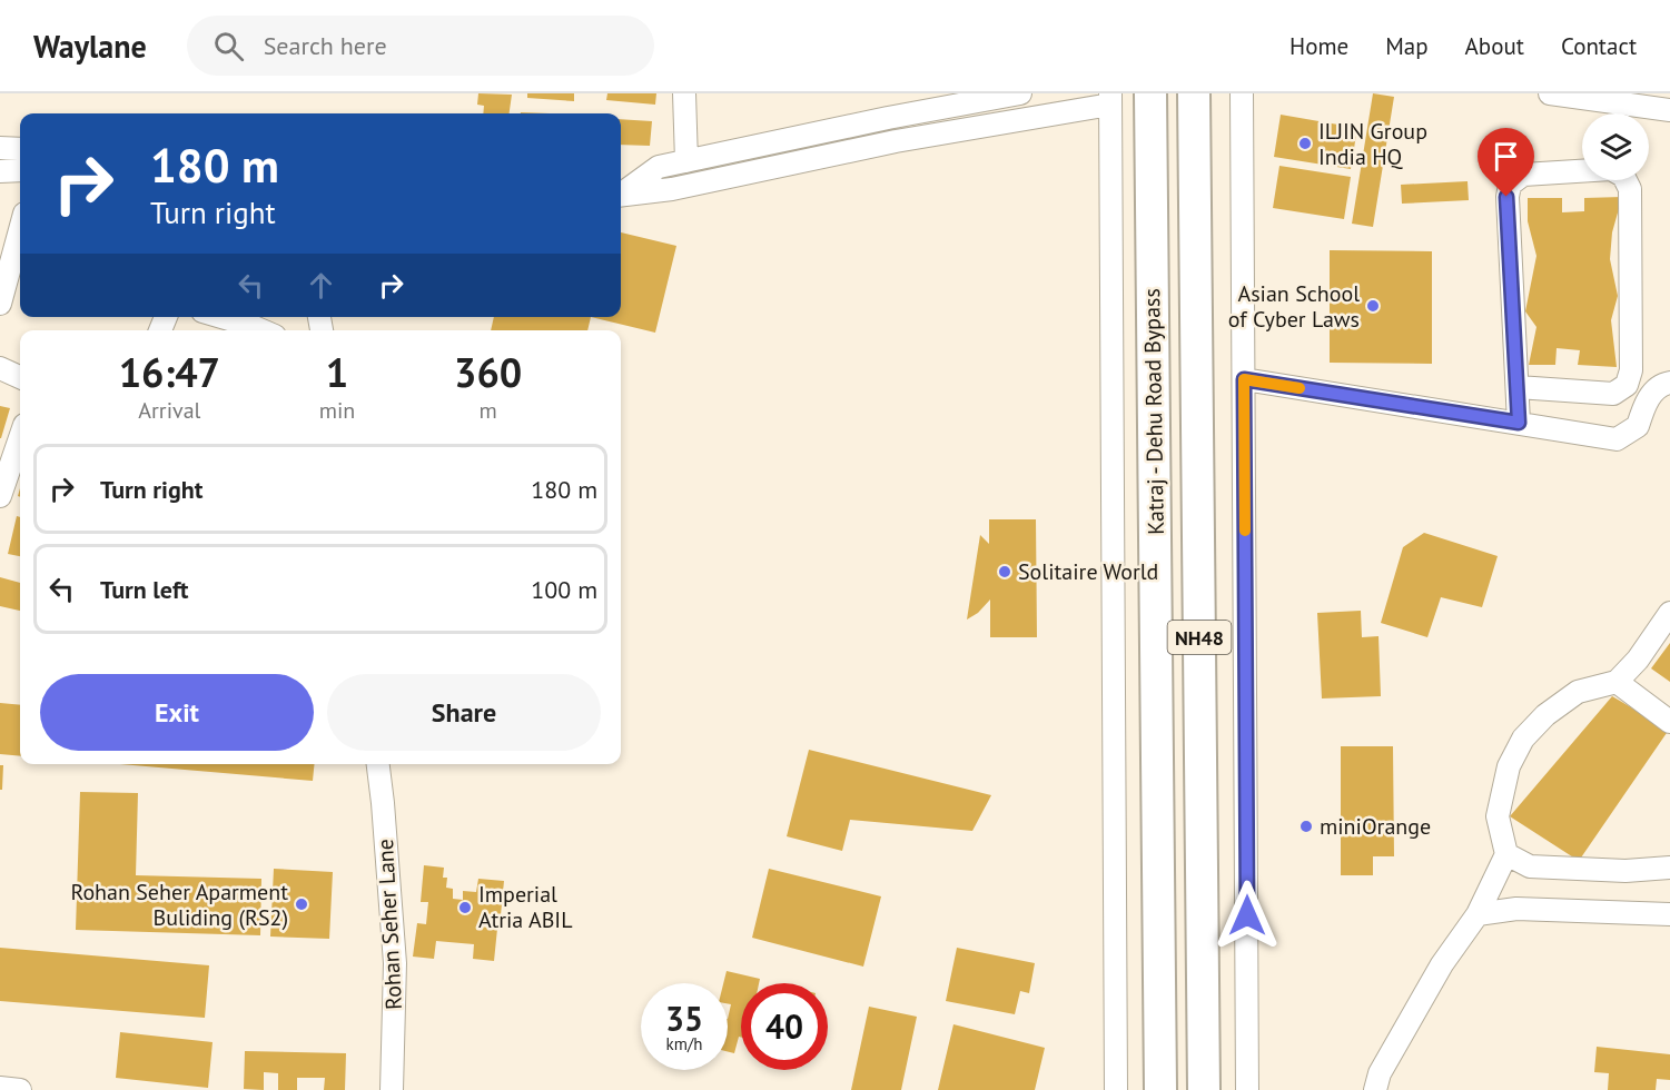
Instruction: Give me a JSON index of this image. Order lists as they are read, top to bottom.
{
  "streets": {
    "highway": ["Katraj - Dehu Road Bypass", "NH48"],
    "street": ["Rohan Seher Lane"]
  },
  "places": [
    "ILJIN Group India HQ",
    "Asian School of Cyber Laws",
    "Solitaire World",
    "miniOrange",
    "Rohan Seher Aparment Buliding (RS2)",
    "Imperial Atria ABIL"
  ],
  "page": {
    "header": "Waylane",
    "search": "Search here",
    "nav": [
      "Home",
      "Map",
      "About",
      "Contact"
    ],
    "turn": ["180 m", "Turn right"],
    "eta": [
      "16:47",
      "Arrival",
      "1",
      "min",
      "360",
      "m"
    ],
    "list": [
      {
        "name": "Turn right",
        "value": "180 m"
      },
      {
        "name": "Turn left",
        "value": "100 m"
      }
    ],
    "buttons": ["Exit", "Share"],
    "speed": "35 km/h",
    "limit": "40"
  }
}
